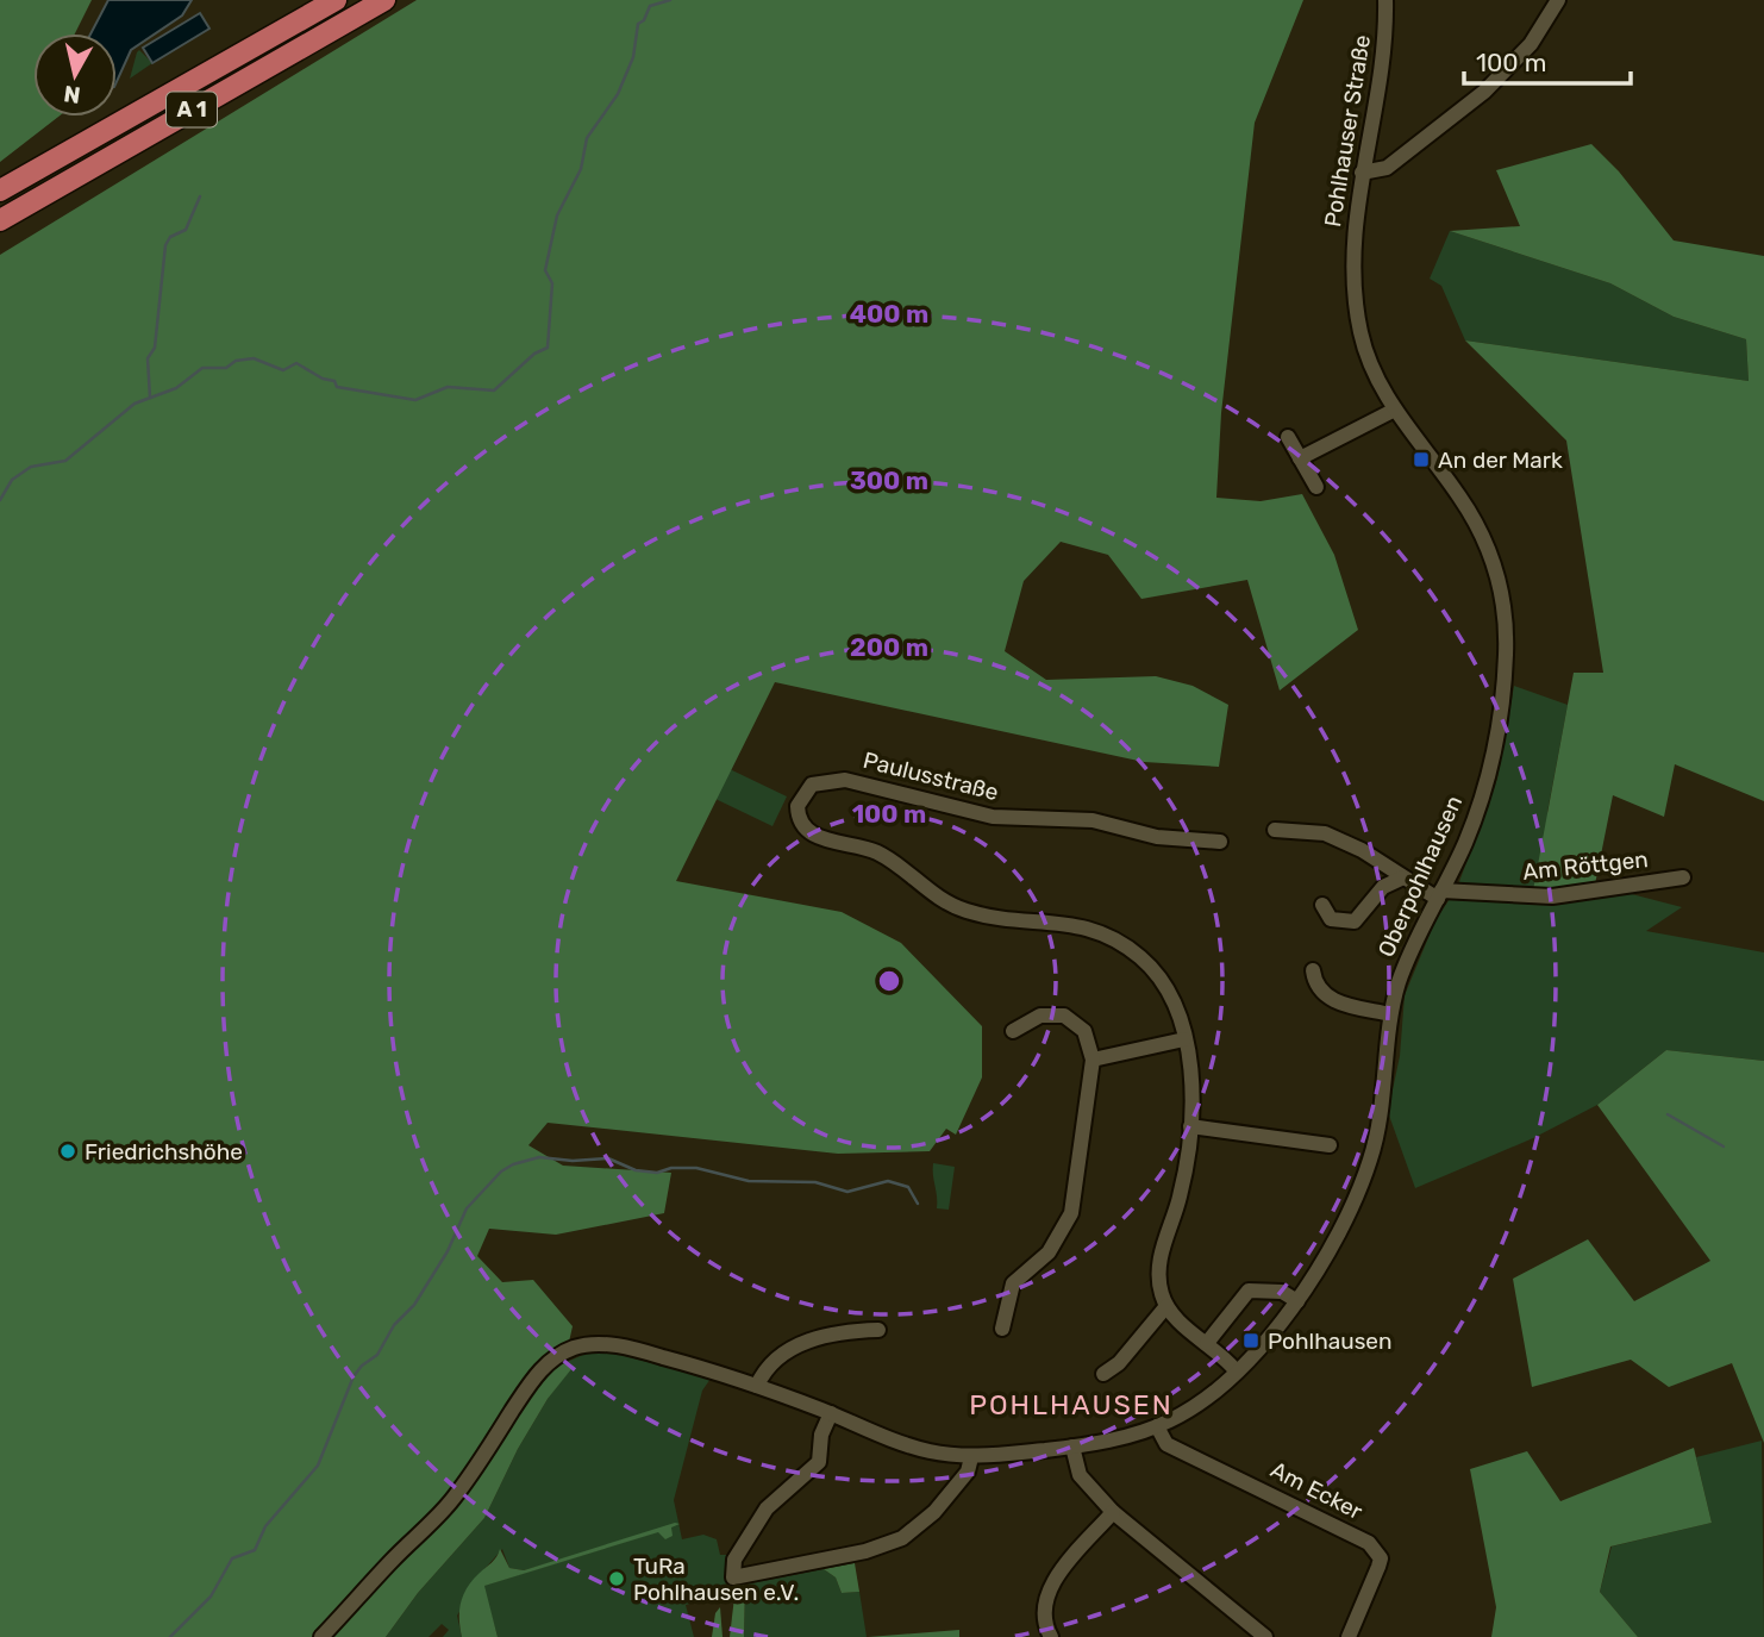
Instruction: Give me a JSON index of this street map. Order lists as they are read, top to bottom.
{
  "streets": {
    "highway": ["A 1"],
    "street": [
      "Pohlhauser Straße",
      "Paulusstraße",
      "Am Röttgen",
      "Oberpohlhausen",
      "Am Ecker"
    ]
  },
  "crossings": [
    ["Pohlhauser Straße", "Oberpohlhausen"],
    ["Am Röttgen", "Oberpohlhausen"],
    ["Oberpohlhausen", "Am Ecker"]
  ],
  "districts": ["POHLHAUSEN"],
  "places": {
    "transit": ["An der Mark", "Pohlhausen"],
    "other": ["Friedrichshöhe", "TuRa Pohlhausen e.V."]
  },
  "scale_bar": "100 m",
  "north": "bottom",
  "rings": [
    "400 m",
    "300 m",
    "200 m",
    "100 m"
  ]
}
